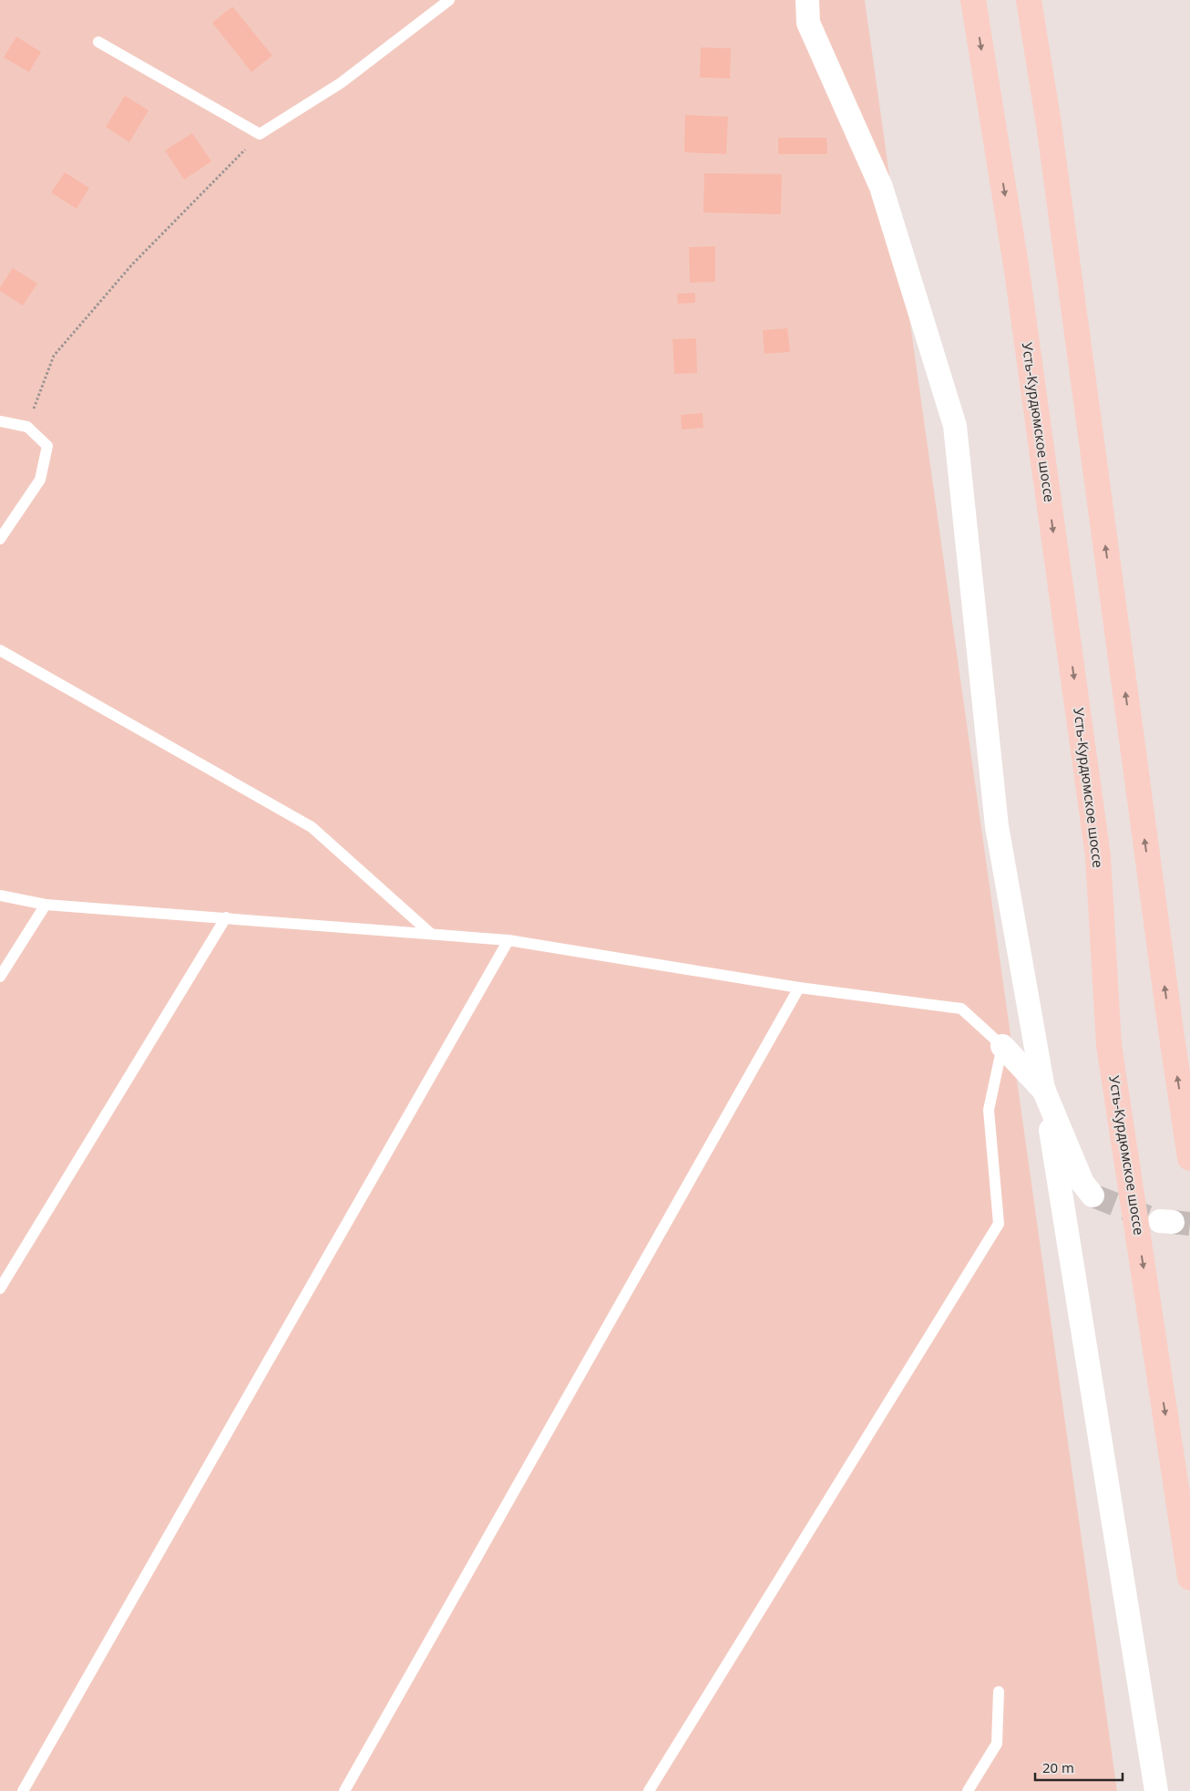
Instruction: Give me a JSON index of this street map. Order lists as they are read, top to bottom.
{
  "streets": {
    "main road": ["Усть-Курдюмское шоссе"]
  },
  "scale_bar": "20 m"
}
